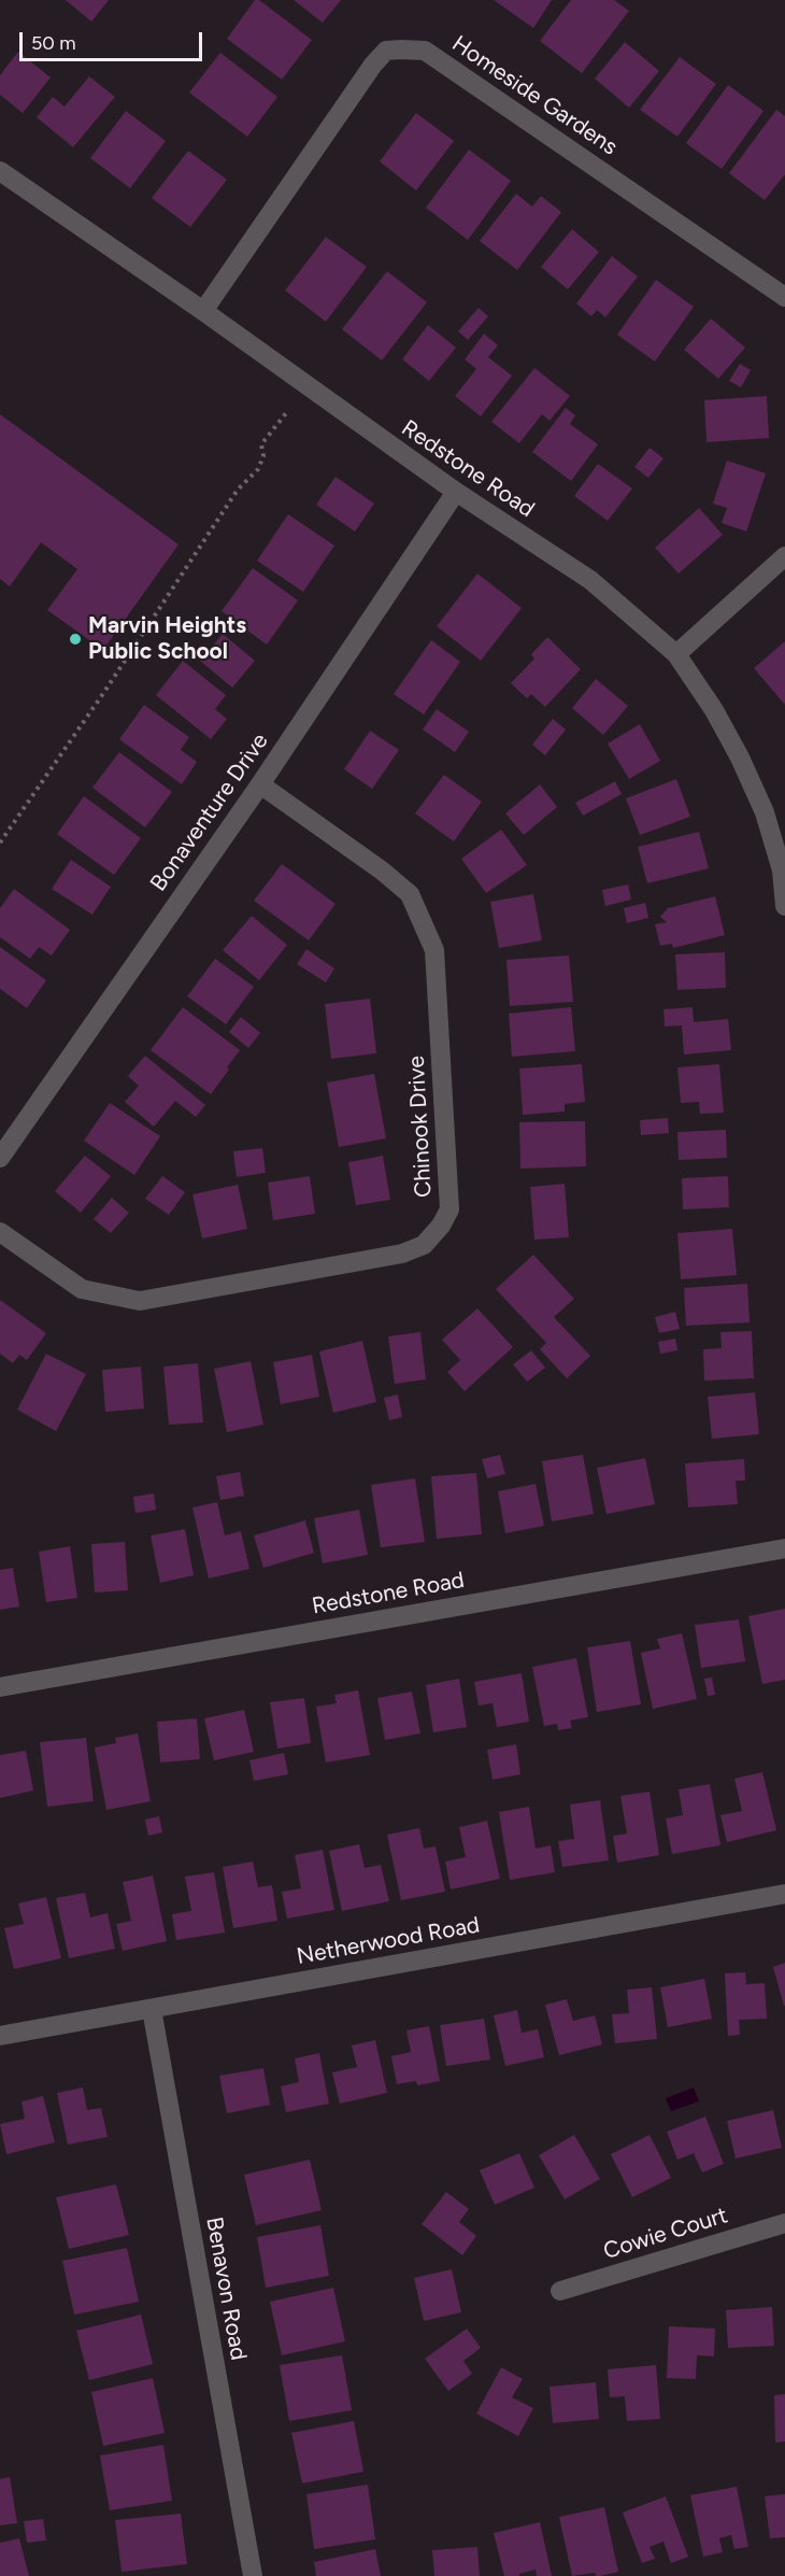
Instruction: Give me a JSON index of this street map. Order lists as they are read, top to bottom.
{
  "streets": {
    "street": [
      "Homeside Gardens",
      "Redstone Road",
      "Bonaventure Drive",
      "Chinook Drive",
      "Netherwood Road",
      "Cowie Court",
      "Benavon Road"
    ]
  },
  "crossings": [
    ["Homeside Gardens", "Redstone Road"],
    ["Redstone Road", "Bonaventure Drive"],
    ["Bonaventure Drive", "Chinook Drive"],
    ["Netherwood Road", "Benavon Road"]
  ],
  "places": ["Marvin Heights Public School"],
  "scale_bar": "50 m"
}
